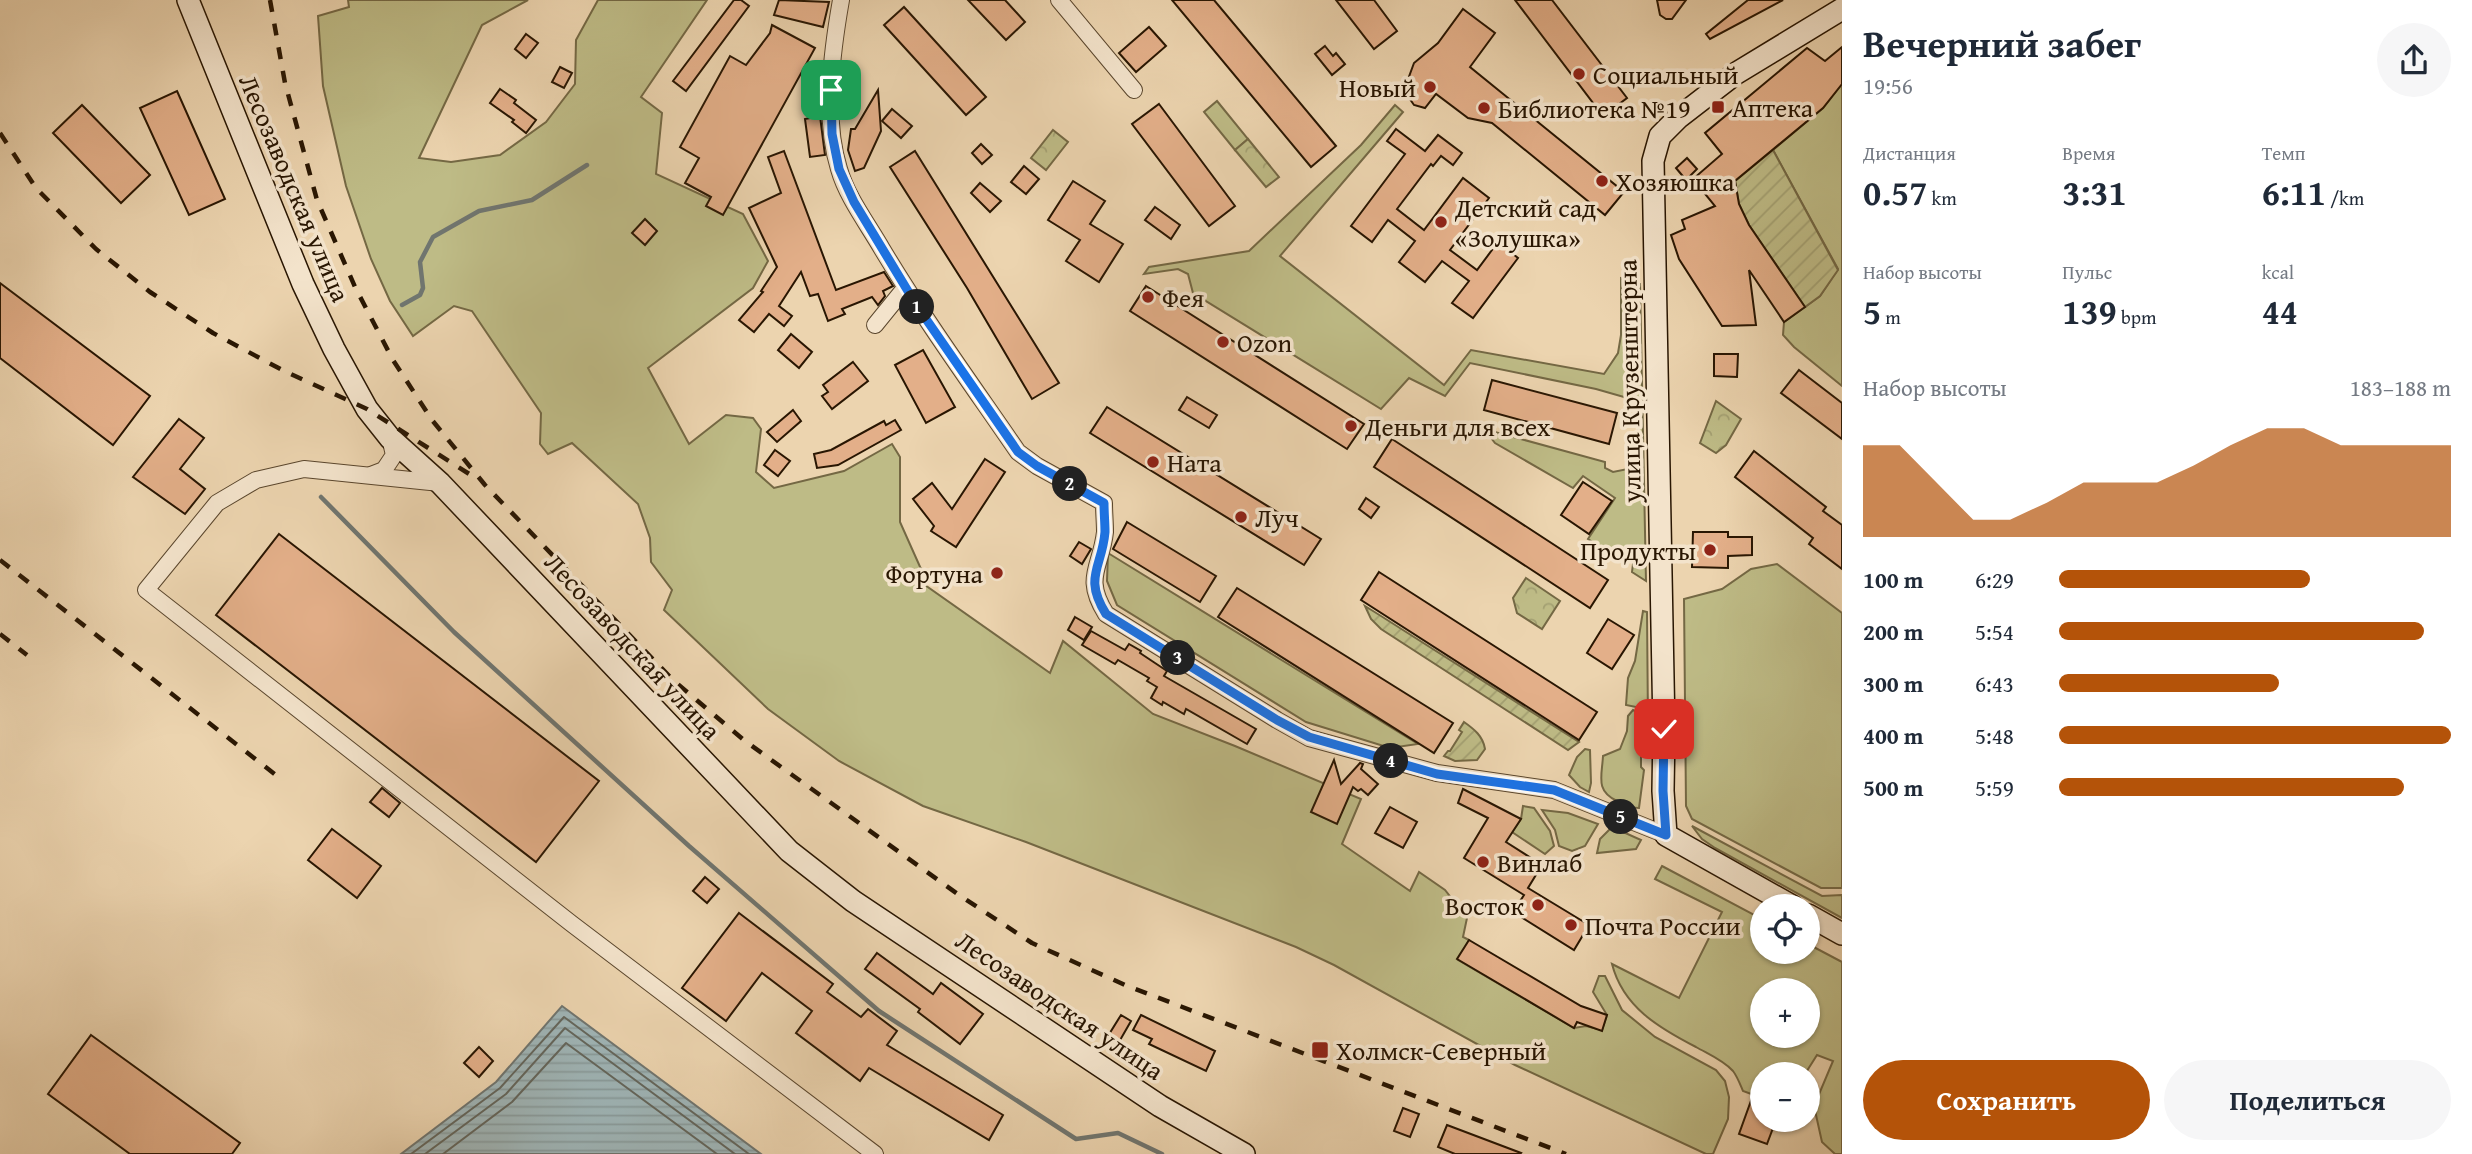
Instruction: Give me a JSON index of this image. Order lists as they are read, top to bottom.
{
  "streets": {
    "main road": ["Лесозаводская улица", "улица Крузенштерна"]
  },
  "places": {
    "other": [
      "Социальный",
      "Новый",
      "Библиотека №19",
      "Хозяюшка",
      "Детский сад «Золушка»",
      "Фея",
      "Ozon",
      "Деньги для всех",
      "Ната",
      "Луч",
      "Продукты",
      "Фортуна",
      "Винлаб",
      "Восток",
      "Почта России"
    ],
    "transit": ["Аптека", "Холмск-Северный"]
  },
  "page": {
    "heading": ["Вечерний забег", "19:56"],
    "stats": [
      ["Дистанция", "0.57 km"],
      ["Время", "3:31"],
      ["Темп", "6:11 /km"],
      ["Набор высоты", "5 m"],
      ["Пульс", "139 bpm"],
      ["kcal", "44"]
    ],
    "pins": [
      "1",
      "2",
      "3",
      "4",
      "5"
    ],
    "chart": ["Набор высоты", "183–188 m"],
    "list": [
      {
        "name": "100 m",
        "note": "6:29"
      },
      {
        "name": "200 m",
        "note": "5:54"
      },
      {
        "name": "300 m",
        "note": "6:43"
      },
      {
        "name": "400 m",
        "note": "5:48"
      },
      {
        "name": "500 m",
        "note": "5:59"
      }
    ],
    "map_buttons": ["+", "−"],
    "buttons": ["Сохранить", "Поделиться"]
  }
}
